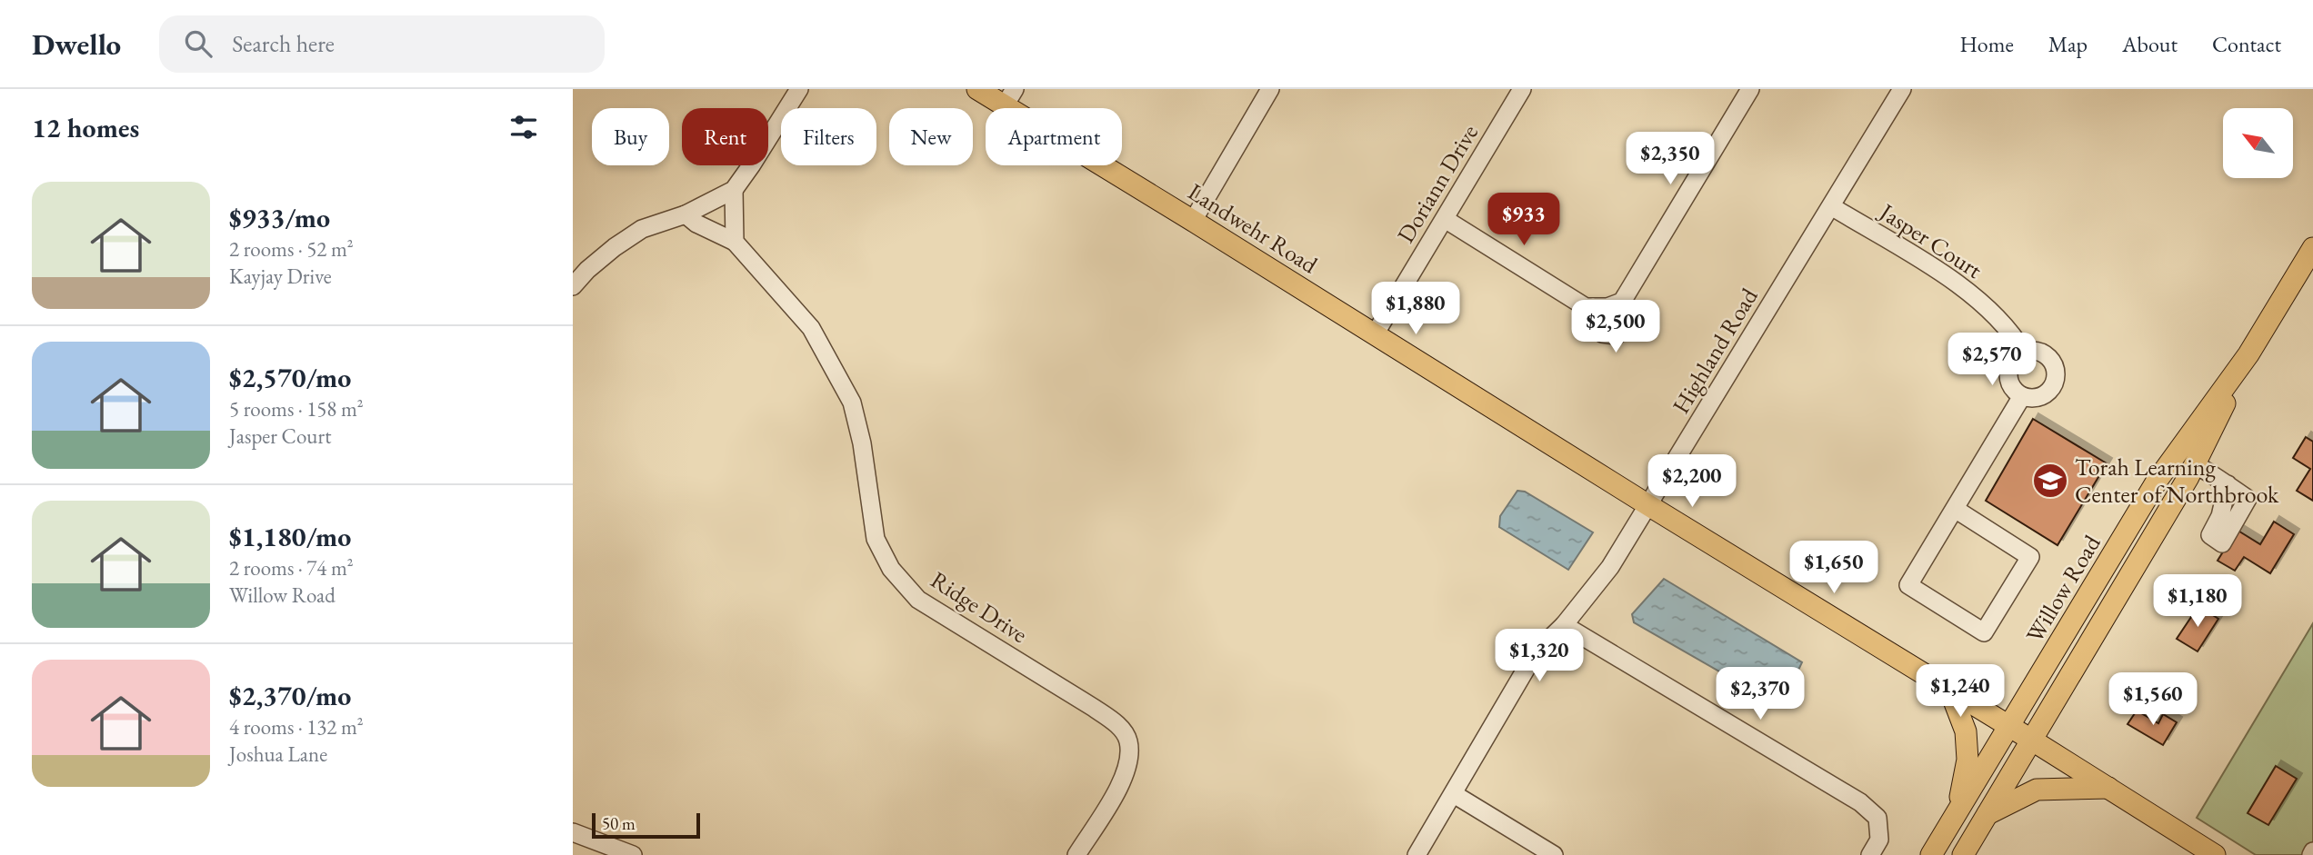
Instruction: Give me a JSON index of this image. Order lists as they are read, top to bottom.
{
  "streets": {
    "main road": ["Landwehr Road", "Willow Road"],
    "street": [
      "Doriann Drive",
      "Jasper Court",
      "Highland Road",
      "Ridge Drive"
    ]
  },
  "crossings": [
    ["Doriann Drive", "Landwehr Road"],
    ["Landwehr Road", "Highland Road"],
    ["Landwehr Road", "Willow Road"],
    ["Jasper Court", "Highland Road"]
  ],
  "places": {
    "school or university": ["Torah Learning Center of Northbrook"]
  },
  "scale_bar": "50 m",
  "north": "top left",
  "page": {
    "header": "Dwello",
    "search": "Search here",
    "nav": [
      "Home",
      "Map",
      "About",
      "Contact"
    ],
    "heading": "12 homes",
    "chip": [
      "Buy",
      "Rent",
      "Filters",
      "New",
      "Apartment"
    ],
    "price": [
      "$2,350",
      "$933",
      "$1,880",
      "$2,500",
      "$2,570",
      "$2,200",
      "$1,650",
      "$1,180",
      "$1,320",
      "$1,240",
      "$2,370",
      "$1,560"
    ],
    "list": [
      {
        "name": "$933/mo",
        "note": "2 rooms · 52 m² · Kayjay Drive"
      },
      {
        "name": "$2,570/mo",
        "note": "5 rooms · 158 m² · Jasper Court"
      },
      {
        "name": "$1,180/mo",
        "note": "2 rooms · 74 m² · Willow Road"
      },
      {
        "name": "$2,370/mo",
        "note": "4 rooms · 132 m² · Joshua Lane"
      }
    ],
    "scale": "50 m"
  }
}
